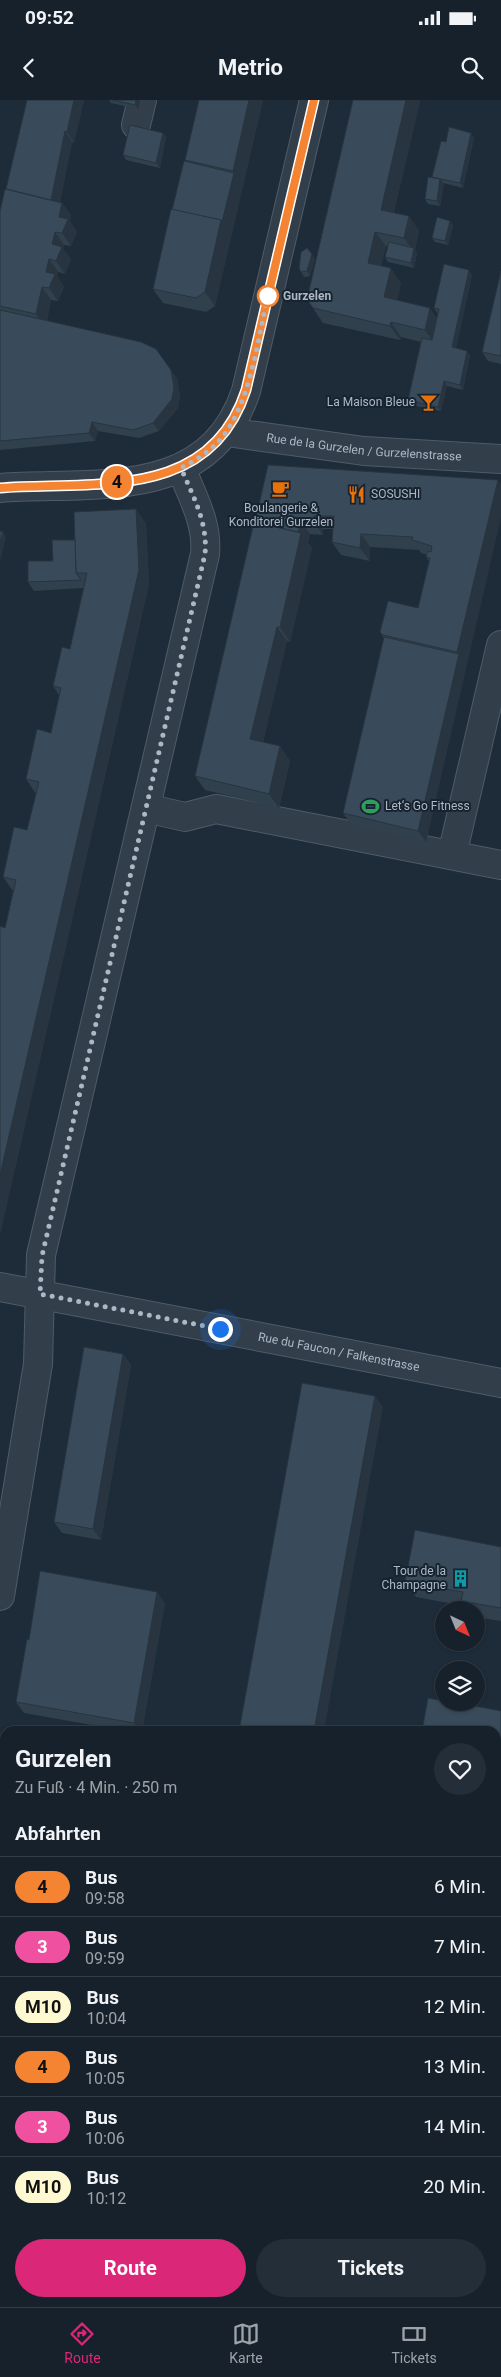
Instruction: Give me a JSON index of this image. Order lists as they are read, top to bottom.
{
  "streets": {
    "street": ["Rue de la Gurzelen / Gurzelenstrasse", "Rue du Faucon / Falkenstrasse"]
  },
  "places": {
    "other": ["Gurzelen"],
    "bar": ["La Maison Bleue"],
    "cafe": ["Boulangerie & Konditorei Gurzelen"],
    "restaurant": ["SOSUSHI"],
    "sports": ["Let‘s Go Fitness"],
    "building": ["Tour de la Champagne"]
  },
  "lines": ["bus line 4"],
  "north": "bottom right",
  "page": {
    "status": "09:52",
    "header": "Metrio",
    "on_map": "4",
    "heading": [
      ["Gurzelen", "Zu Fuß · 4 Min. · 250 m"],
      "Abfahrten"
    ],
    "list": [
      {
        "mark": "4",
        "name": "Bus",
        "note": "09:58",
        "value": "6 Min."
      },
      {
        "mark": "3",
        "name": "Bus",
        "note": "09:59",
        "value": "7 Min."
      },
      {
        "mark": "M10",
        "name": "Bus",
        "note": "10:04",
        "value": "12 Min."
      },
      {
        "mark": "4",
        "name": "Bus",
        "note": "10:05",
        "value": "13 Min."
      },
      {
        "mark": "3",
        "name": "Bus",
        "note": "10:06",
        "value": "14 Min."
      },
      {
        "mark": "M10",
        "name": "Bus",
        "note": "10:12",
        "value": "20 Min."
      }
    ],
    "buttons": ["Route", "Tickets"],
    "tabs": ["Route", "Karte", "Tickets"]
  }
}
